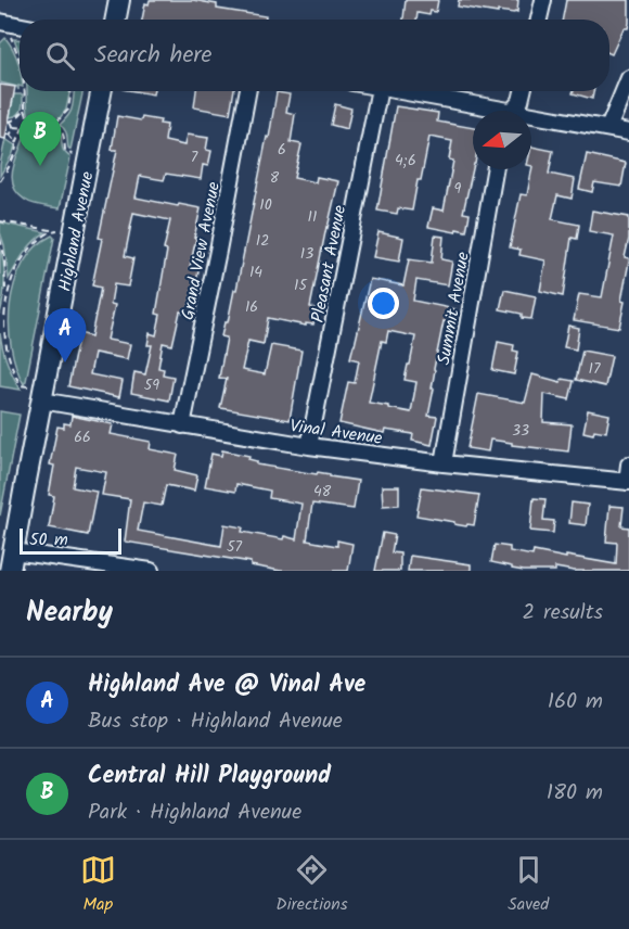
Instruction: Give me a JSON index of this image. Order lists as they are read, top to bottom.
{
  "streets": {
    "main road": ["Highland Avenue"],
    "street": [
      "Grand View Avenue",
      "Pleasant Avenue",
      "Summit Avenue",
      "Vinal Avenue"
    ]
  },
  "crossings": [
    ["Highland Avenue", "Vinal Avenue"],
    ["Grand View Avenue", "Vinal Avenue"],
    ["Pleasant Avenue", "Vinal Avenue"],
    ["Summit Avenue", "Vinal Avenue"]
  ],
  "house_numbers": [
    "6",
    "7",
    "4;6",
    "8",
    "9",
    "10",
    "11",
    "12",
    "13",
    "14",
    "15",
    "16",
    "17",
    "59",
    "33",
    "66",
    "48",
    "57"
  ],
  "scale_bar": "50 m",
  "north": "left",
  "page": {
    "search": "Search here",
    "pins": ["B", "A"],
    "scale": "50 m",
    "heading": ["Nearby", "2 results"],
    "list": [
      {
        "mark": "A",
        "name": "Highland Ave @ Vinal Ave",
        "note": "Bus stop · Highland Avenue",
        "value": "160 m"
      },
      {
        "mark": "B",
        "name": "Central Hill Playground",
        "note": "Park · Highland Avenue",
        "value": "180 m"
      }
    ],
    "nav": ["Map", "Directions", "Saved"]
  }
}
